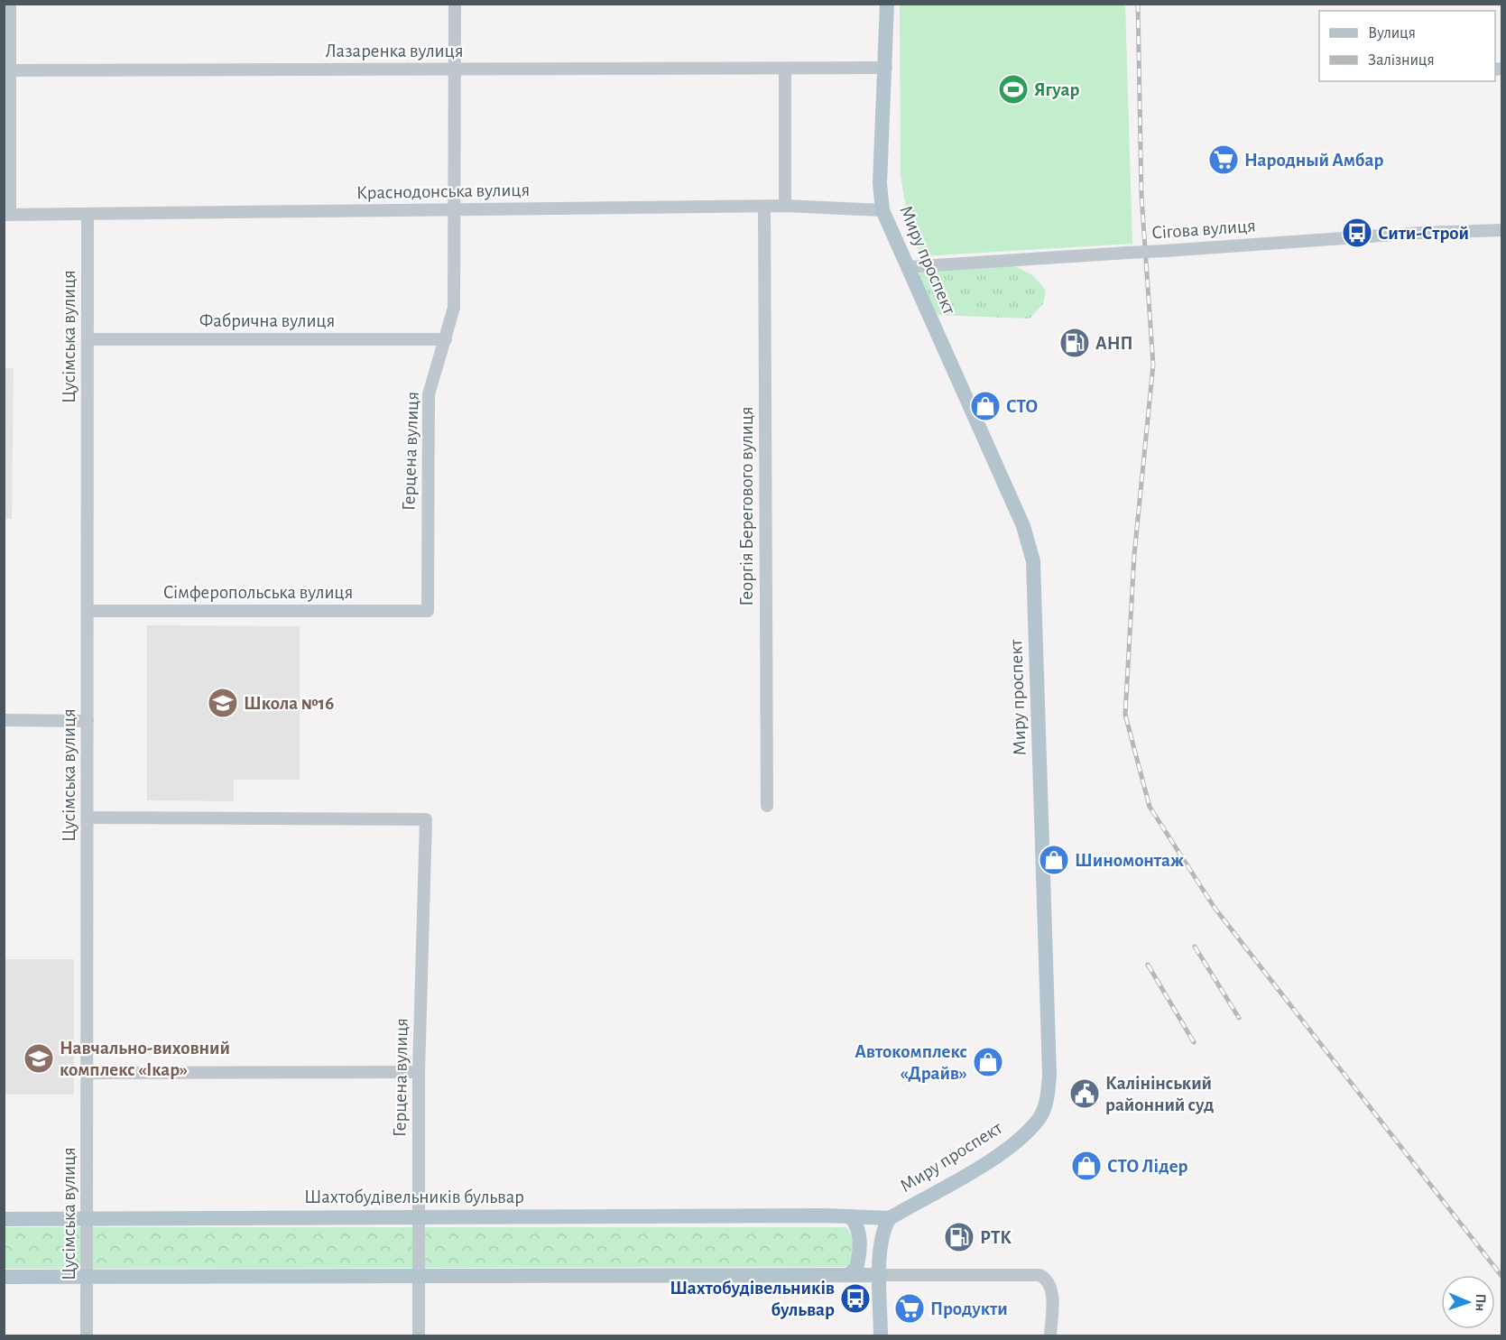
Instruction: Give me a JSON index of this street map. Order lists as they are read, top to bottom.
{
  "streets": {
    "main road": ["Миру проспект", "Шахтобудівельників бульвар"],
    "street": [
      "Лазаренка вулиця",
      "Краснодонська вулиця",
      "Сігова вулиця",
      "Фабрична вулиця",
      "Цусімська вулиця",
      "Герцена вулиця",
      "Георгія Берегового вулиця",
      "Сімферопольська вулиця"
    ]
  },
  "crossings": [
    ["Лазаренка вулиця", "Миру проспект"],
    ["Лазаренка вулиця", "Герцена вулиця"],
    ["Краснодонська вулиця", "Миру проспект"],
    ["Краснодонська вулиця", "Цусімська вулиця"],
    ["Краснодонська вулиця", "Герцена вулиця"],
    ["Краснодонська вулиця", "Георгія Берегового вулиця"],
    ["Сігова вулиця", "Миру проспект"],
    ["Миру проспект", "Шахтобудівельників бульвар"],
    ["Фабрична вулиця", "Цусімська вулиця"],
    ["Фабрична вулиця", "Герцена вулиця"],
    ["Цусімська вулиця", "Герцена вулиця"],
    ["Цусімська вулиця", "Сімферопольська вулиця"],
    ["Цусімська вулиця", "Шахтобудівельників бульвар"],
    ["Герцена вулиця", "Сімферопольська вулиця"],
    ["Герцена вулиця", "Шахтобудівельників бульвар"]
  ],
  "places": {
    "sports": ["Ягуар"],
    "supermarket": ["Народный Амбар", "Продукти"],
    "bus stop": ["Сити-Строй", "Шахтобудівельників бульвар"],
    "fuel station": ["АНП", "РТК"],
    "shop": [
      "СТО",
      "Шиномонтаж",
      "Автокомплекс «Драйв»",
      "СТО Лідер"
    ],
    "school or university": ["Школа №16", "Навчально-виховний комплекс «Ікар»"],
    "public building": ["Калінінський районний суд"]
  },
  "legend": ["Вулиця", "Залізниця"],
  "north": "right"
}
